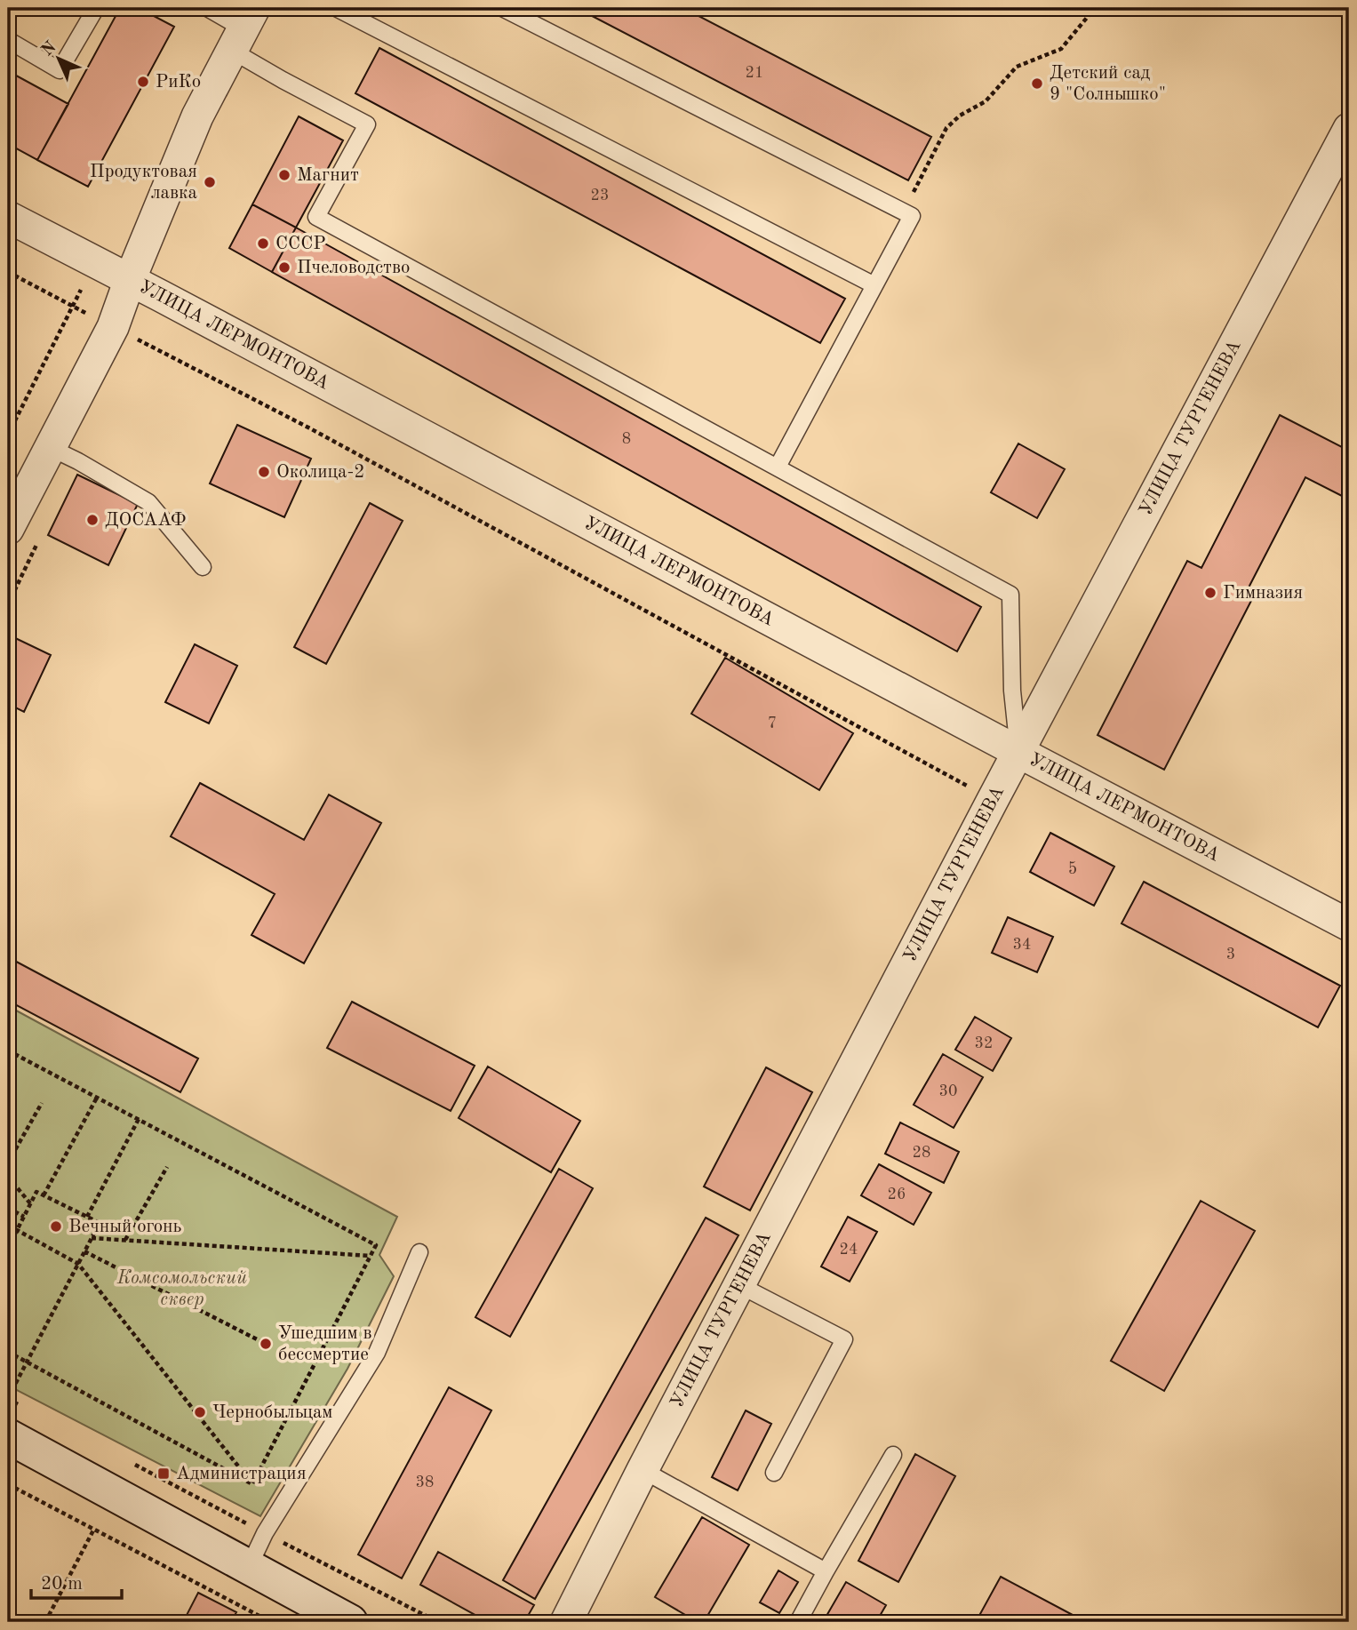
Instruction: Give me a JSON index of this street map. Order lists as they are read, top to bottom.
{
  "streets": {
    "street": ["УЛИЦА ЛЕРМОНТОВА", "УЛИЦА ТУРГЕНЕВА"]
  },
  "crossings": [
    ["УЛИЦА ЛЕРМОНТОВА", "УЛИЦА ТУРГЕНЕВА"]
  ],
  "parks": ["Комсомольский сквер"],
  "places": {
    "other": [
      "РиКо",
      "Детский сад 9 \"Солнышко\"",
      "Магнит",
      "Продуктовая лавка",
      "СССР",
      "Пчеловодство",
      "Околица-2",
      "ДОСААФ",
      "Гимназия",
      "Вечный огонь",
      "Ушедшим в бессмертие",
      "Чернобыльцам"
    ],
    "transit": ["Администрация"]
  },
  "house_numbers": [
    "21",
    "23",
    "8",
    "7",
    "5",
    "34",
    "3",
    "32",
    "30",
    "28",
    "26",
    "24",
    "38"
  ],
  "scale_bar": "20 m",
  "north": "top left"
}
